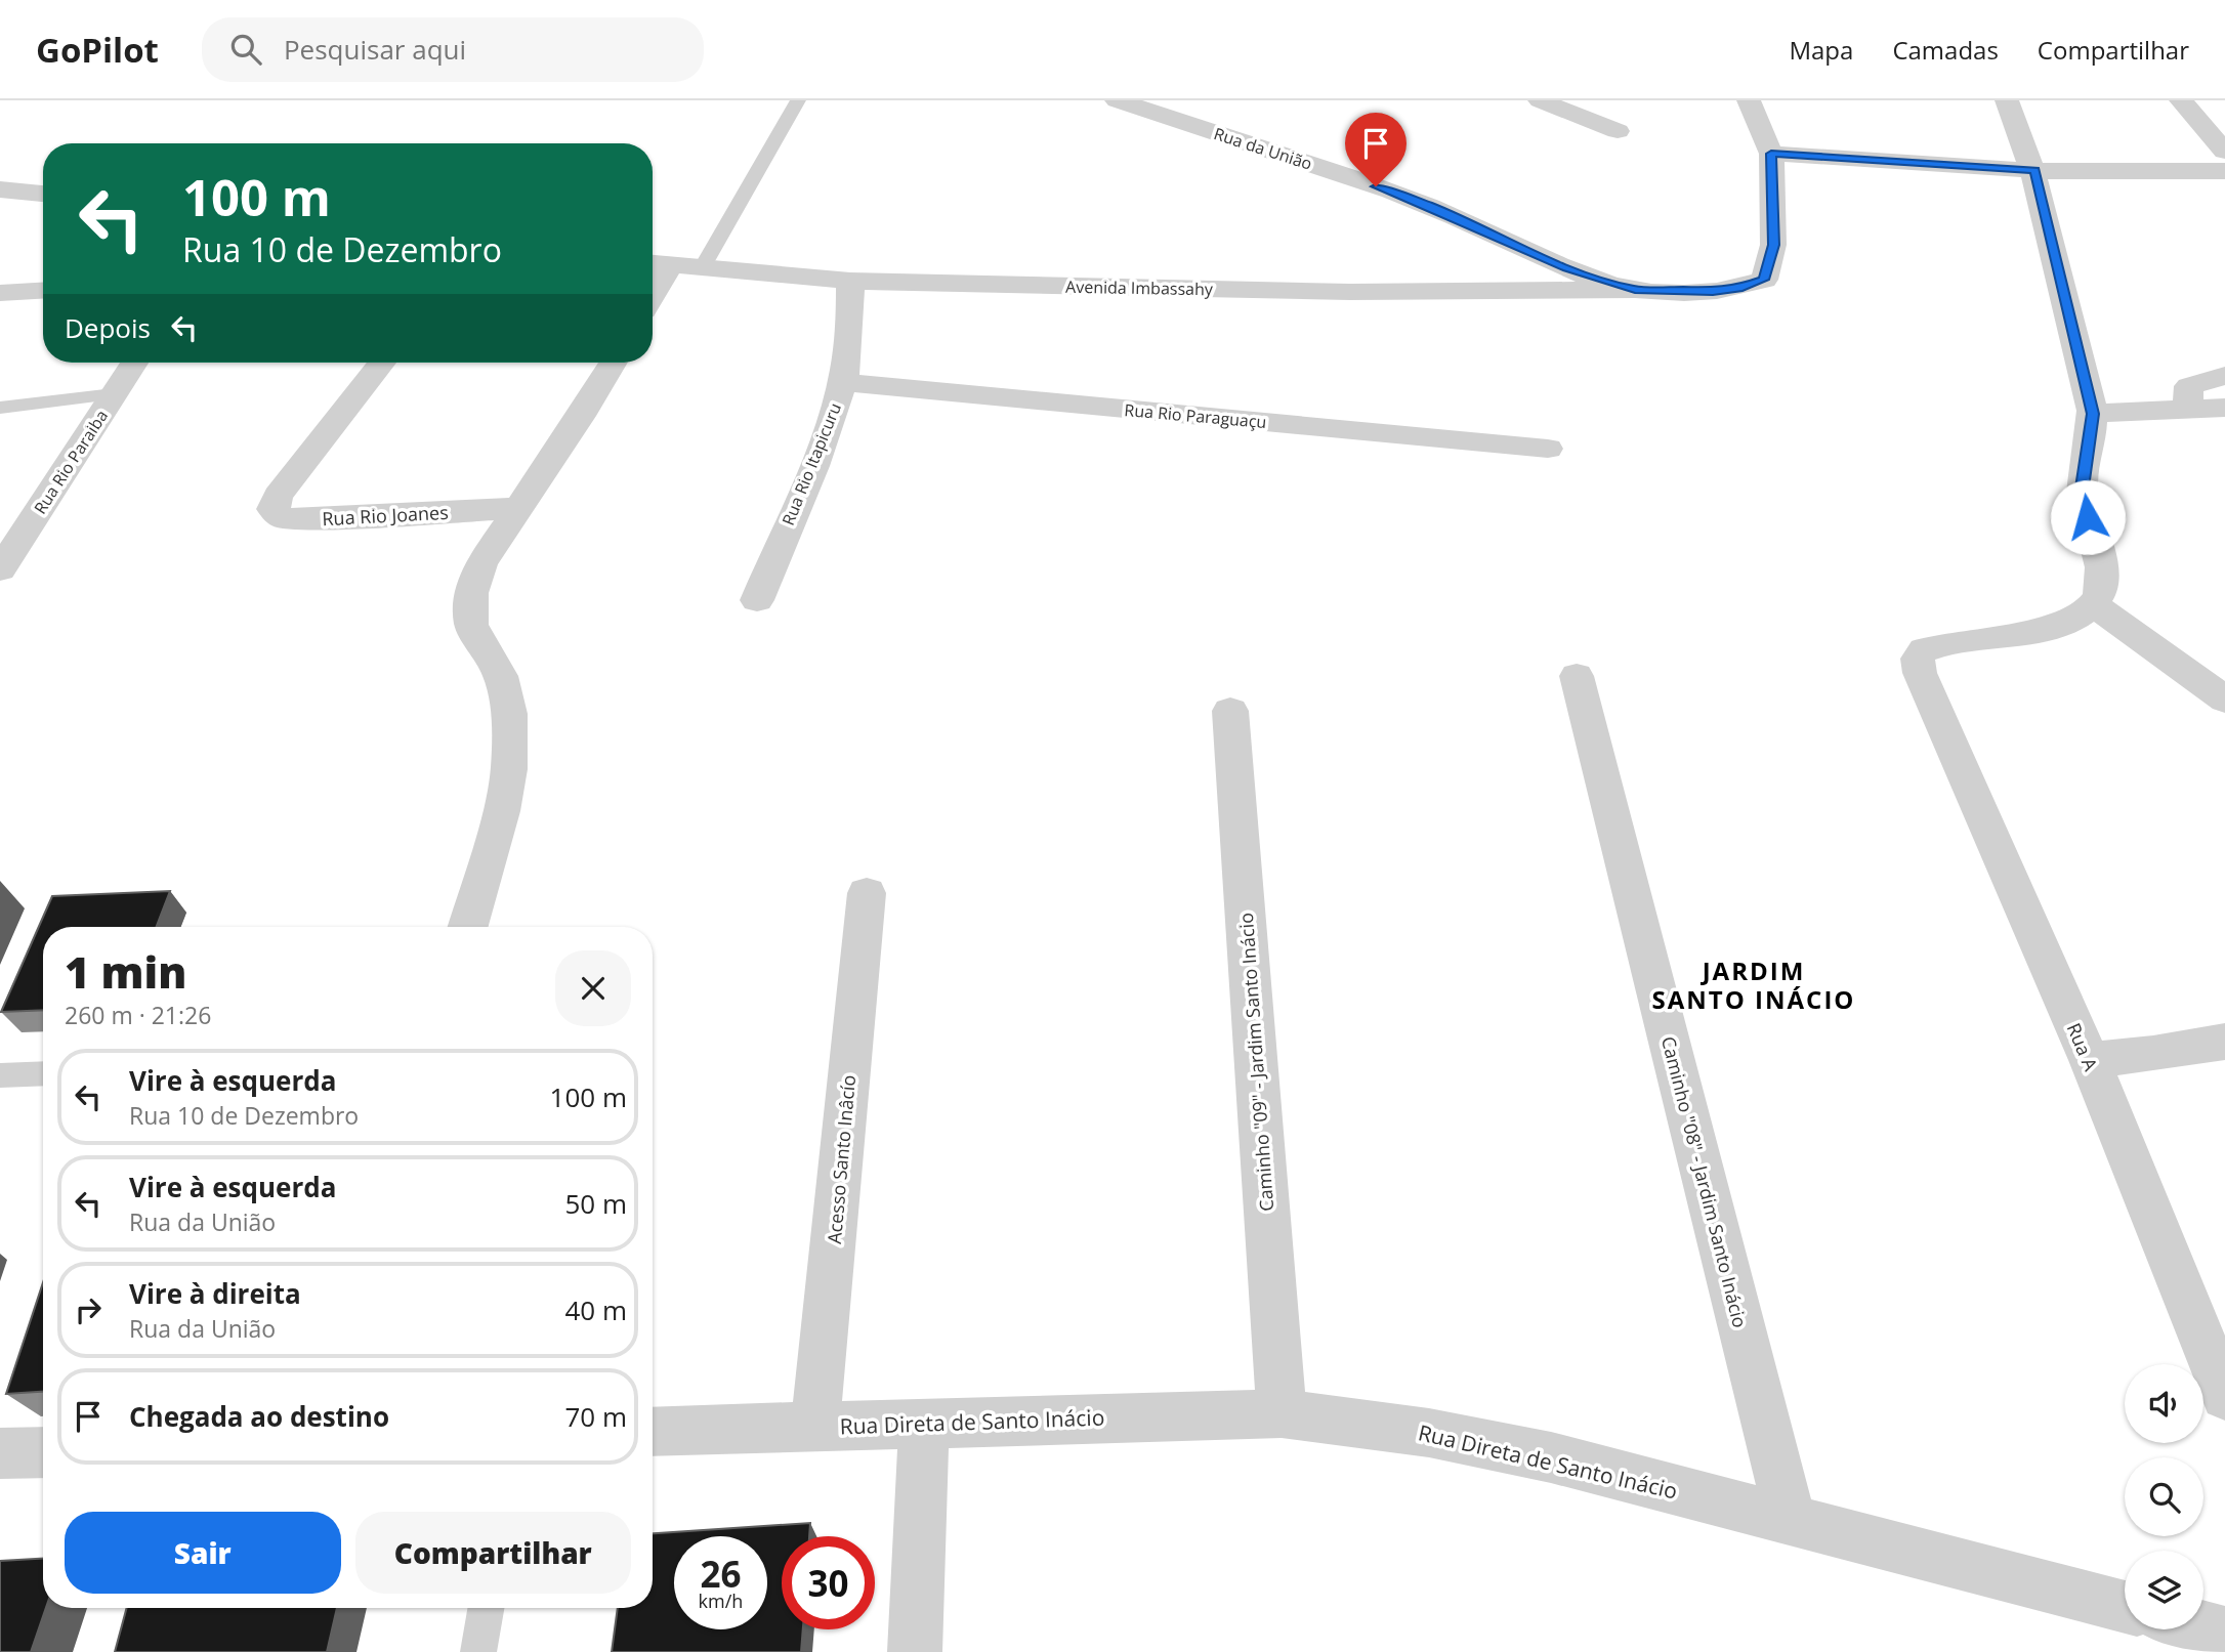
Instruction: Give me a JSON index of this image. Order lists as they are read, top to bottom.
{
  "streets": {
    "street": [
      "Rua da União",
      "Avenida Imbassahy",
      "Rua Rio Paraguaçu",
      "Rua Rio Paraiba",
      "Rua Rio Itapicuru",
      "Rua Rio Joanes",
      "Rua A",
      "Caminho \"09\" - Jardim Santo Inácio",
      "Acesso Santo Inâcío",
      "Caminho \"08\" - Jardim Santo Inácio",
      "Rua Direta de Santo Inácio"
    ]
  },
  "crossings": [
    ["Rua da União", "Avenida Imbassahy"],
    ["Avenida Imbassahy", "Rua Rio Itapicuru"],
    ["Rua Rio Paraguaçu", "Rua Rio Itapicuru"],
    ["Caminho \"09\" - Jardim Santo Inácio", "Rua Direta de Santo Inácio"],
    ["Acesso Santo Inâcío", "Rua Direta de Santo Inácio"],
    ["Caminho \"08\" - Jardim Santo Inácio", "Rua Direta de Santo Inácio"]
  ],
  "districts": ["JARDIM SANTO INÁCIO"],
  "page": {
    "header": "GoPilot",
    "search": "Pesquisar aqui",
    "nav": ["Mapa", "Camadas", "Compartilhar"],
    "turn": ["100 m", "Rua 10 de Dezembro"],
    "then": "Depois",
    "heading": ["1 min", "260 m · 21:26"],
    "list": [
      {
        "name": "Vire à esquerda",
        "note": "Rua 10 de Dezembro",
        "value": "100 m"
      },
      {
        "name": "Vire à esquerda",
        "note": "Rua da União",
        "value": "50 m"
      },
      {
        "name": "Vire à direita",
        "note": "Rua da União",
        "value": "40 m"
      },
      {
        "name": "Chegada ao destino",
        "value": "70 m"
      }
    ],
    "buttons": ["Sair", "Compartilhar"],
    "speed": "26 km/h",
    "limit": "30"
  }
}
